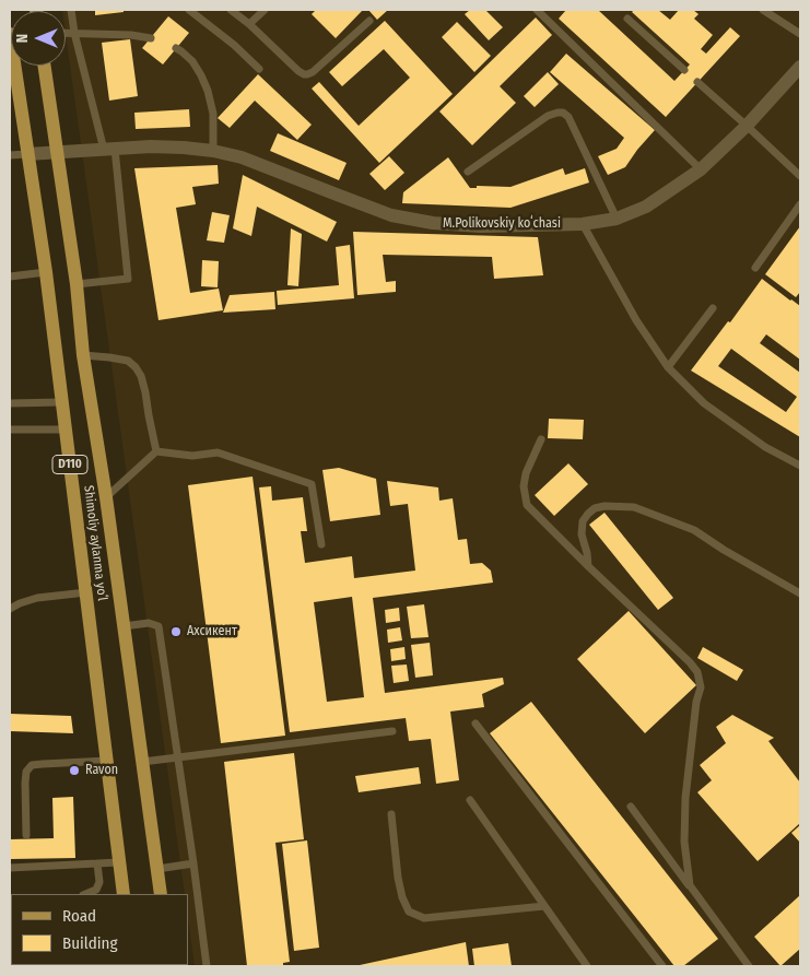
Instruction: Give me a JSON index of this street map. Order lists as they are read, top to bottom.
{
  "streets": {
    "main road": ["D110", "Shimoliy aylanma yoʻl"],
    "street": ["M.Polikovskiy koʻchasi"]
  },
  "crossings": [
    ["M.Polikovskiy koʻchasi", "Shimoliy aylanma yoʻl"]
  ],
  "places": ["Ахсикент", "Ravon"],
  "legend": ["Road", "Building"],
  "north": "left"
}
